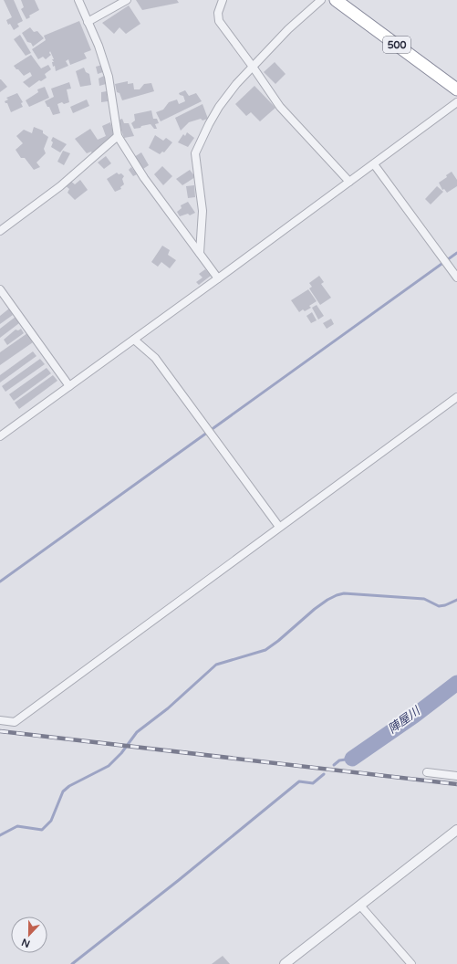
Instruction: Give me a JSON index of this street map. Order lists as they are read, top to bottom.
{
  "streets": {
    "highway": ["500"]
  },
  "water": ["陣屋川"],
  "north": "bottom"
}
